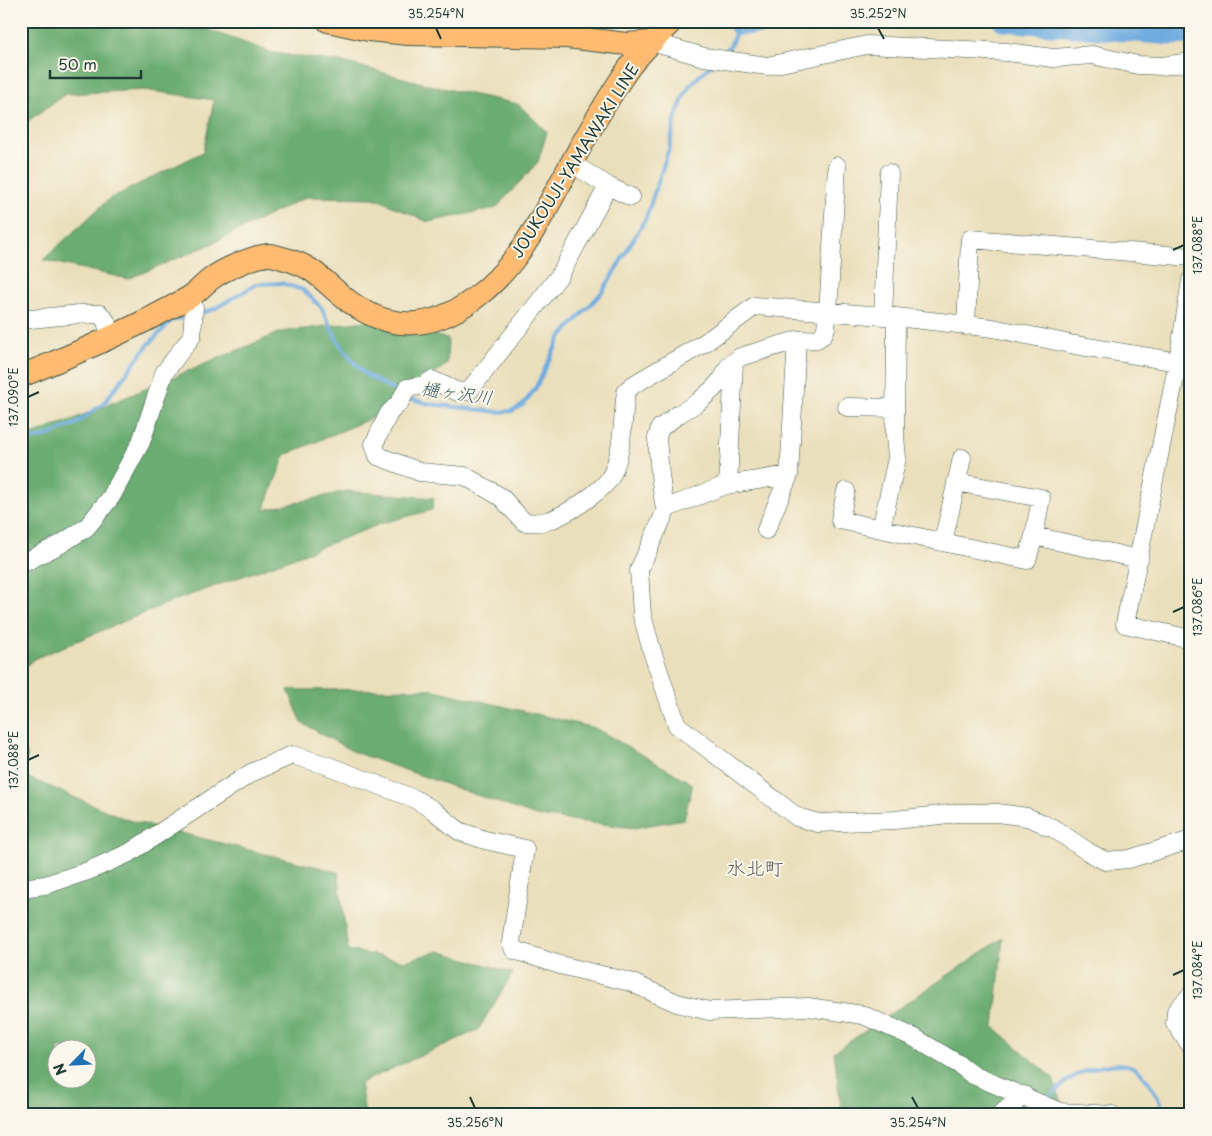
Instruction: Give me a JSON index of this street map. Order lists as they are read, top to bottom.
{
  "streets": {
    "main road": ["JOUKOUJI-YAMAWAKI LINE"]
  },
  "districts": ["水北町"],
  "water": ["樋ヶ沢川"],
  "scale_bar": "50 m",
  "north": "bottom left",
  "coordinates": [
    "35.254°N",
    "35.252°N",
    "137.088°E",
    "137.090°E",
    "137.086°E",
    "137.084°E",
    "35.256°N"
  ]
}
